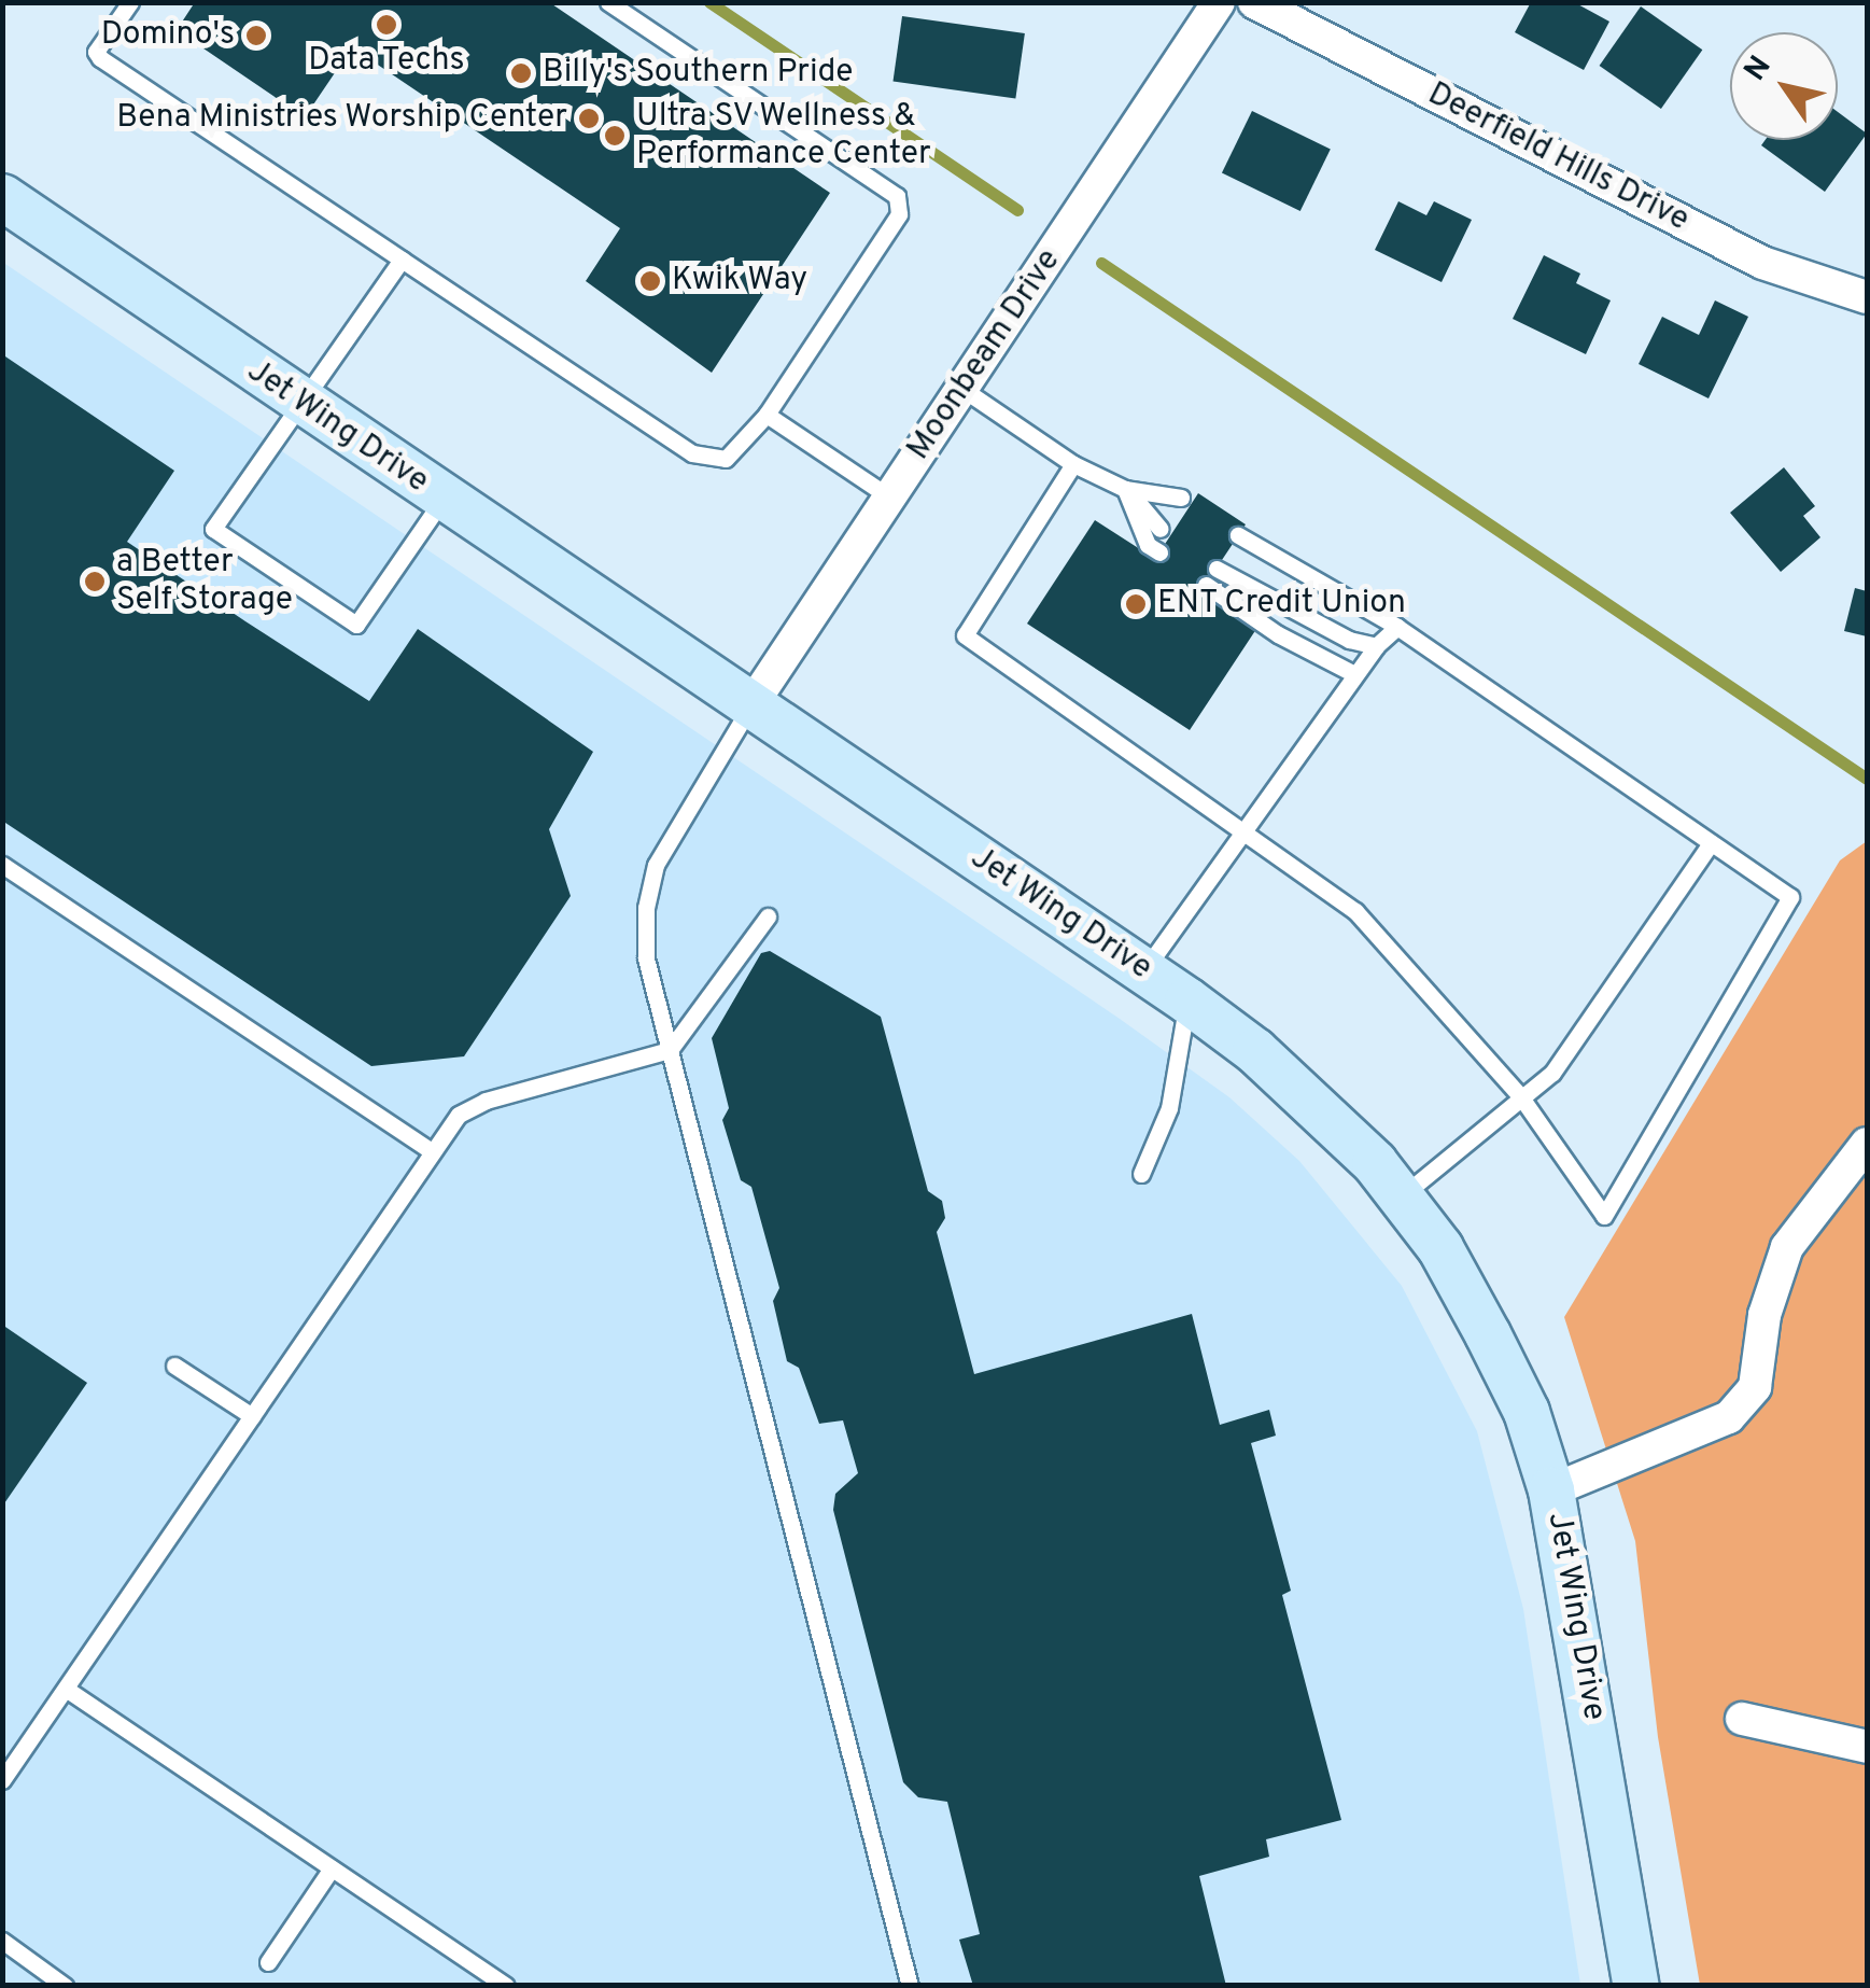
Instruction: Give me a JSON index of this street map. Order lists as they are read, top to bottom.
{
  "streets": {
    "main road": ["Jet Wing Drive"],
    "street": ["Deerfield Hills Drive", "Moonbeam Drive"]
  },
  "crossings": [
    ["Moonbeam Drive", "Jet Wing Drive"]
  ],
  "places": [
    "Data Techs",
    "Domino's",
    "Billy's Southern Pride",
    "Bena Ministries Worship Center",
    "Ultra SV Wellness & Performance Center",
    "Kwik Way",
    "a Better Self Storage",
    "ENT Credit Union"
  ],
  "north": "top left"
}
